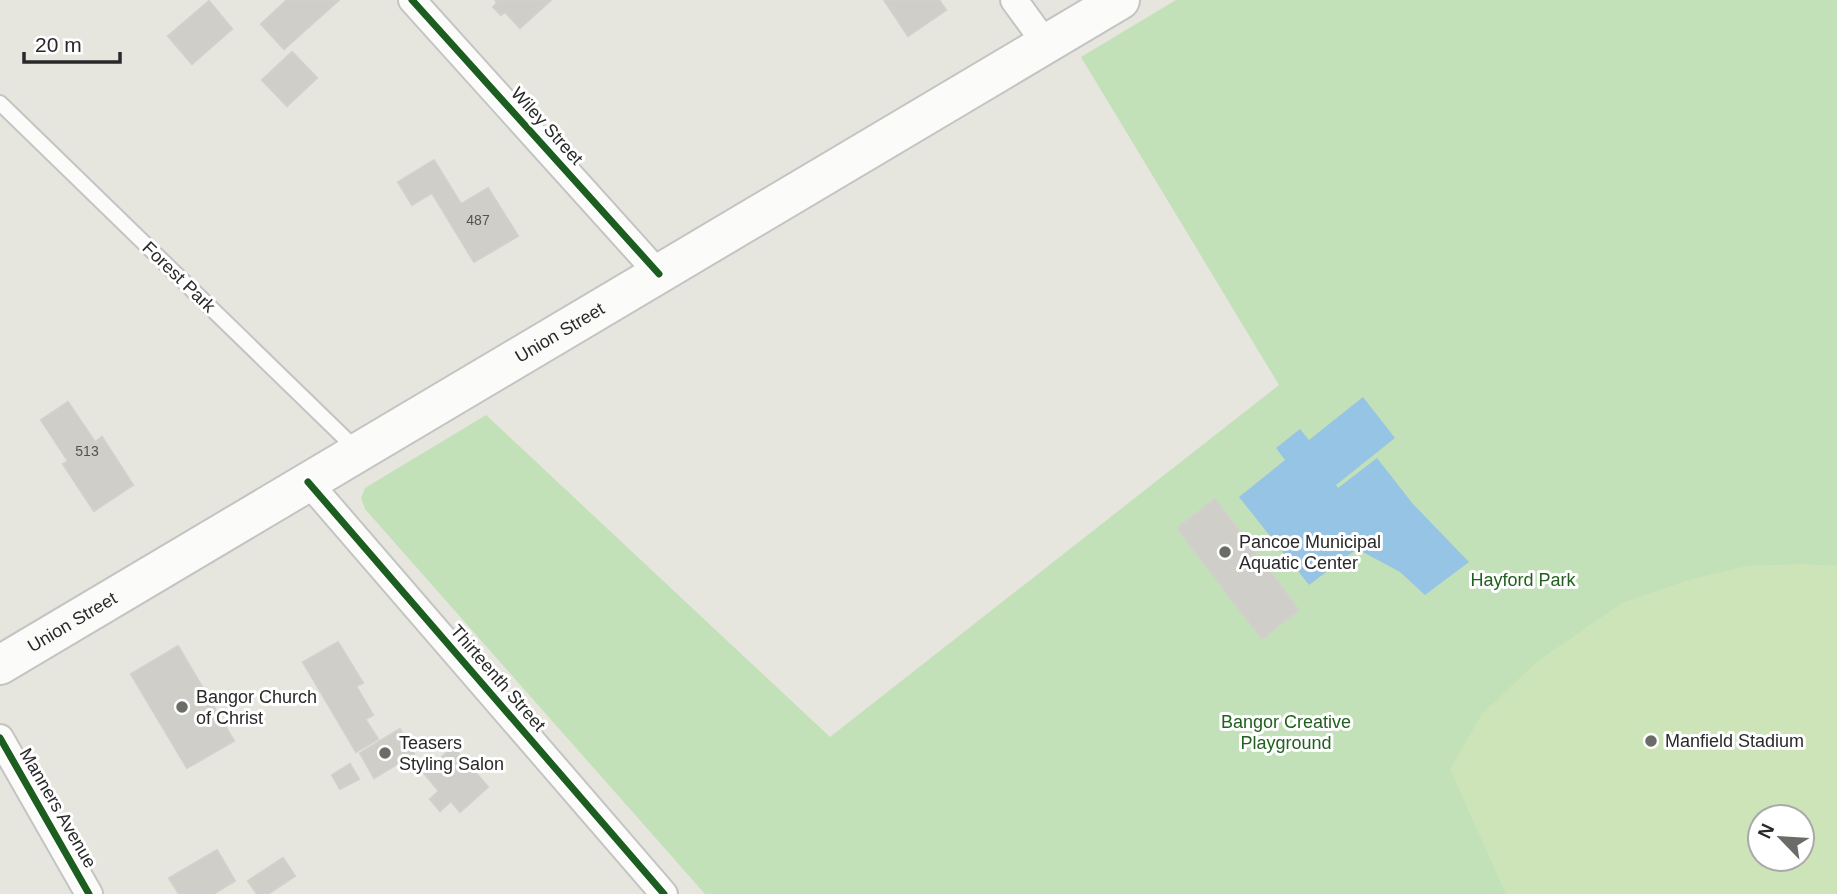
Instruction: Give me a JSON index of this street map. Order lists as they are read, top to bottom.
{
  "streets": {
    "main road": ["Union Street"],
    "street": ["Wiley Street", "Thirteenth Street", "Manners Avenue"],
    "lane": ["Forest Park"]
  },
  "crossings": [
    ["Wiley Street", "Union Street"],
    ["Forest Park", "Union Street"],
    ["Union Street", "Thirteenth Street"]
  ],
  "parks": ["Hayford Park", "Bangor Creative Playground"],
  "places": [
    "Pancoe Municipal Aquatic Center",
    "Bangor Church of Christ",
    "Manfield Stadium",
    "Teasers Styling Salon"
  ],
  "house_numbers": ["487", "513"],
  "scale_bar": "20 m",
  "north": "top left"
}
